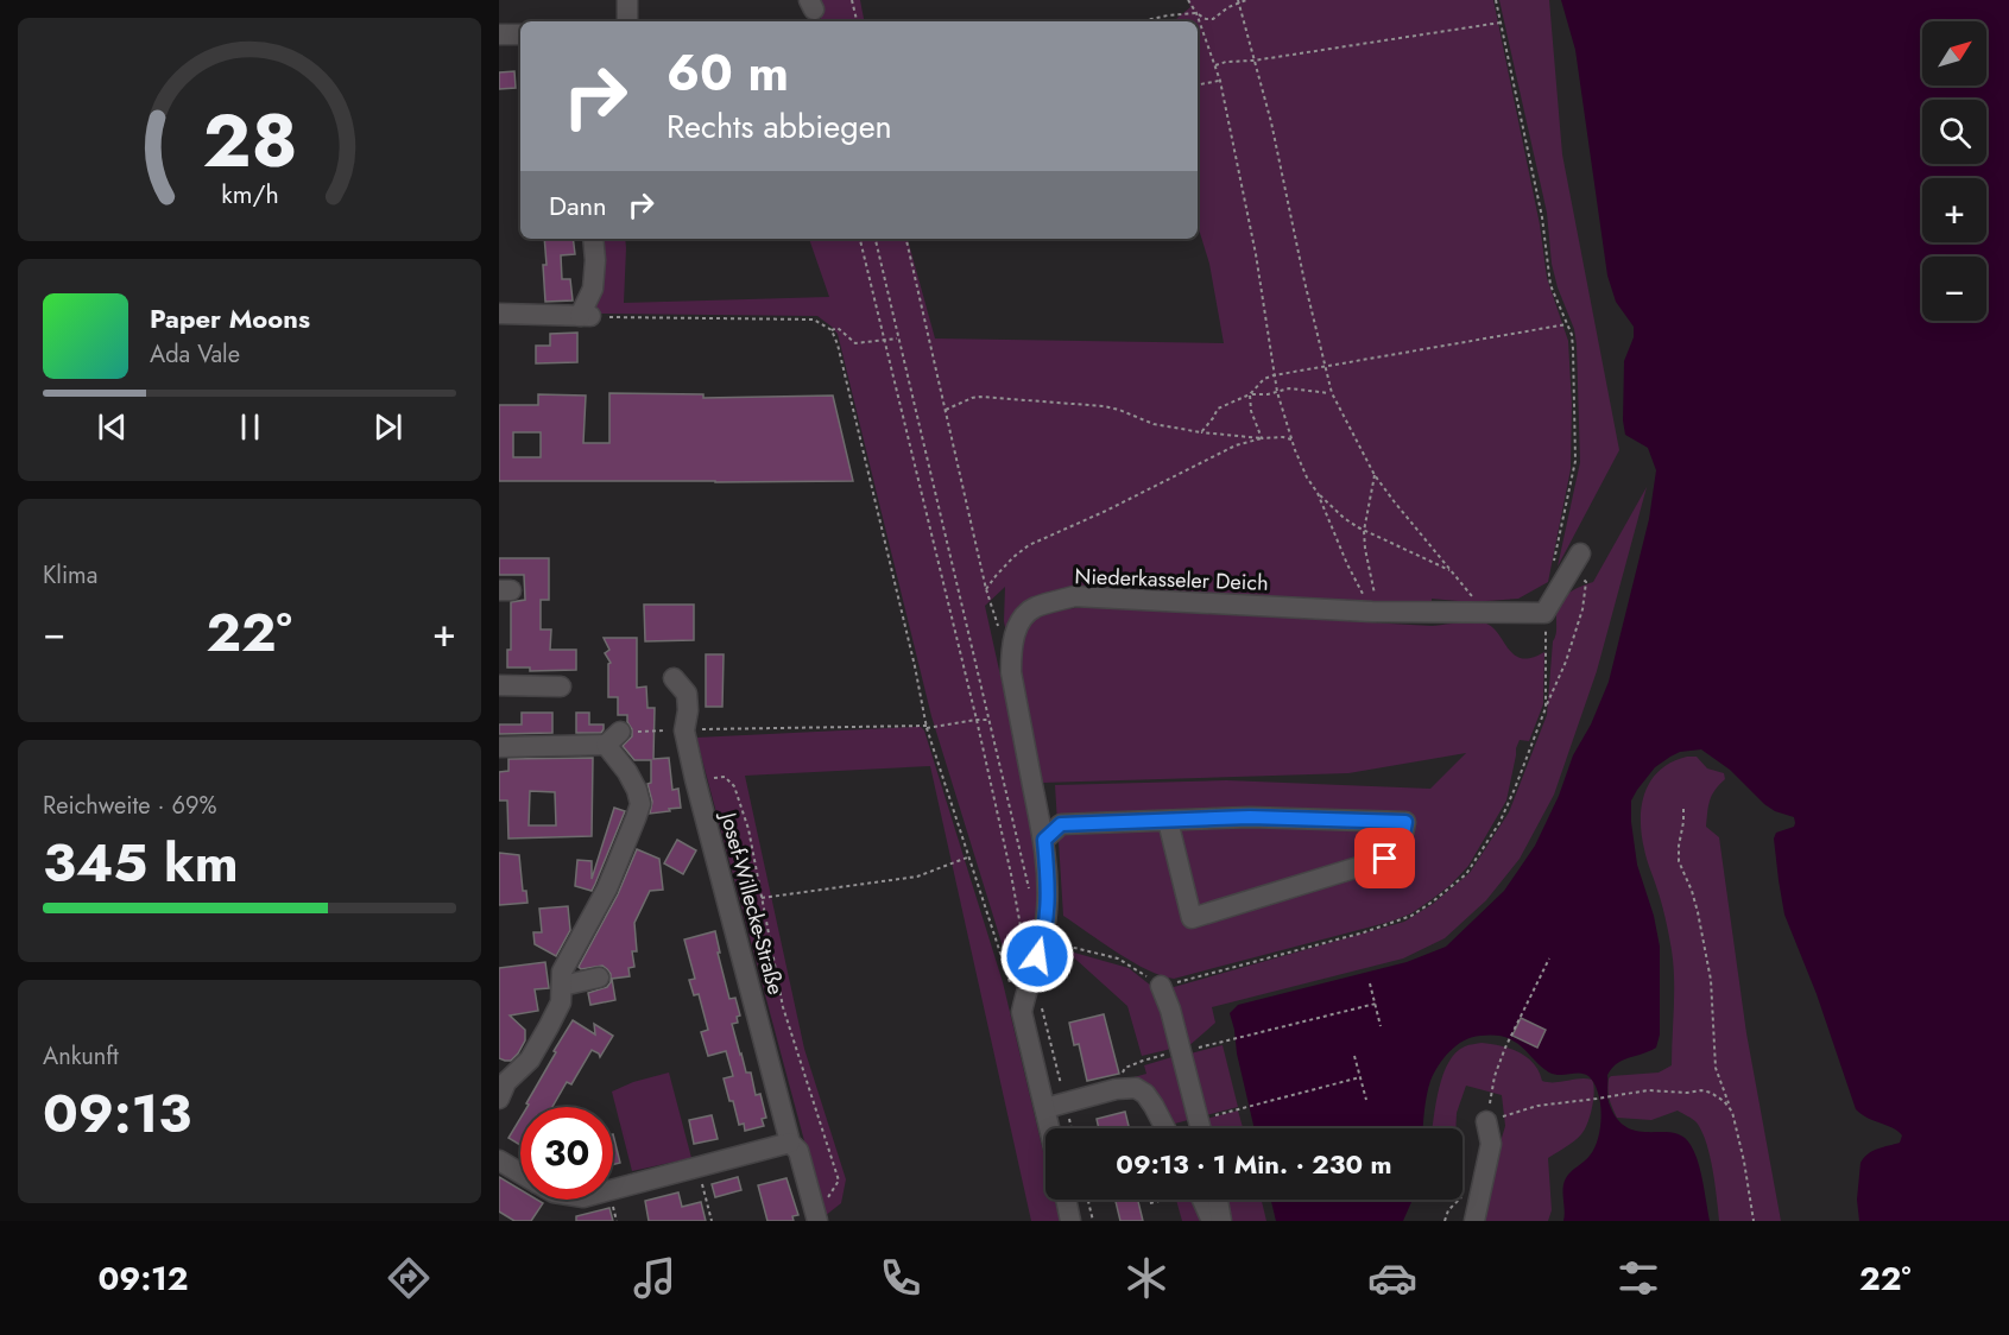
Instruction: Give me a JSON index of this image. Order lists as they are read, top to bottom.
{
  "streets": {
    "street": ["Niederkasseler Deich", "Josef-Willecke-Straße"]
  },
  "north": "top right",
  "page": {
    "map_buttons": ["+", "−"],
    "turn": ["60 m", "Rechts abbiegen"],
    "then": "Dann",
    "song": ["Paper Moons", "Ada Vale"],
    "tile": [
      "Klima",
      ["Reichweite · 69%", "345 km"],
      ["Ankunft", "09:13"]
    ],
    "heat": ["−", "22°", "+"],
    "limit": "30",
    "trip": "09:13 · 1 Min. · 230 m",
    "tabs": ["09:12", "22°"],
    "gauge": ["28", "km/h"]
  }
}
